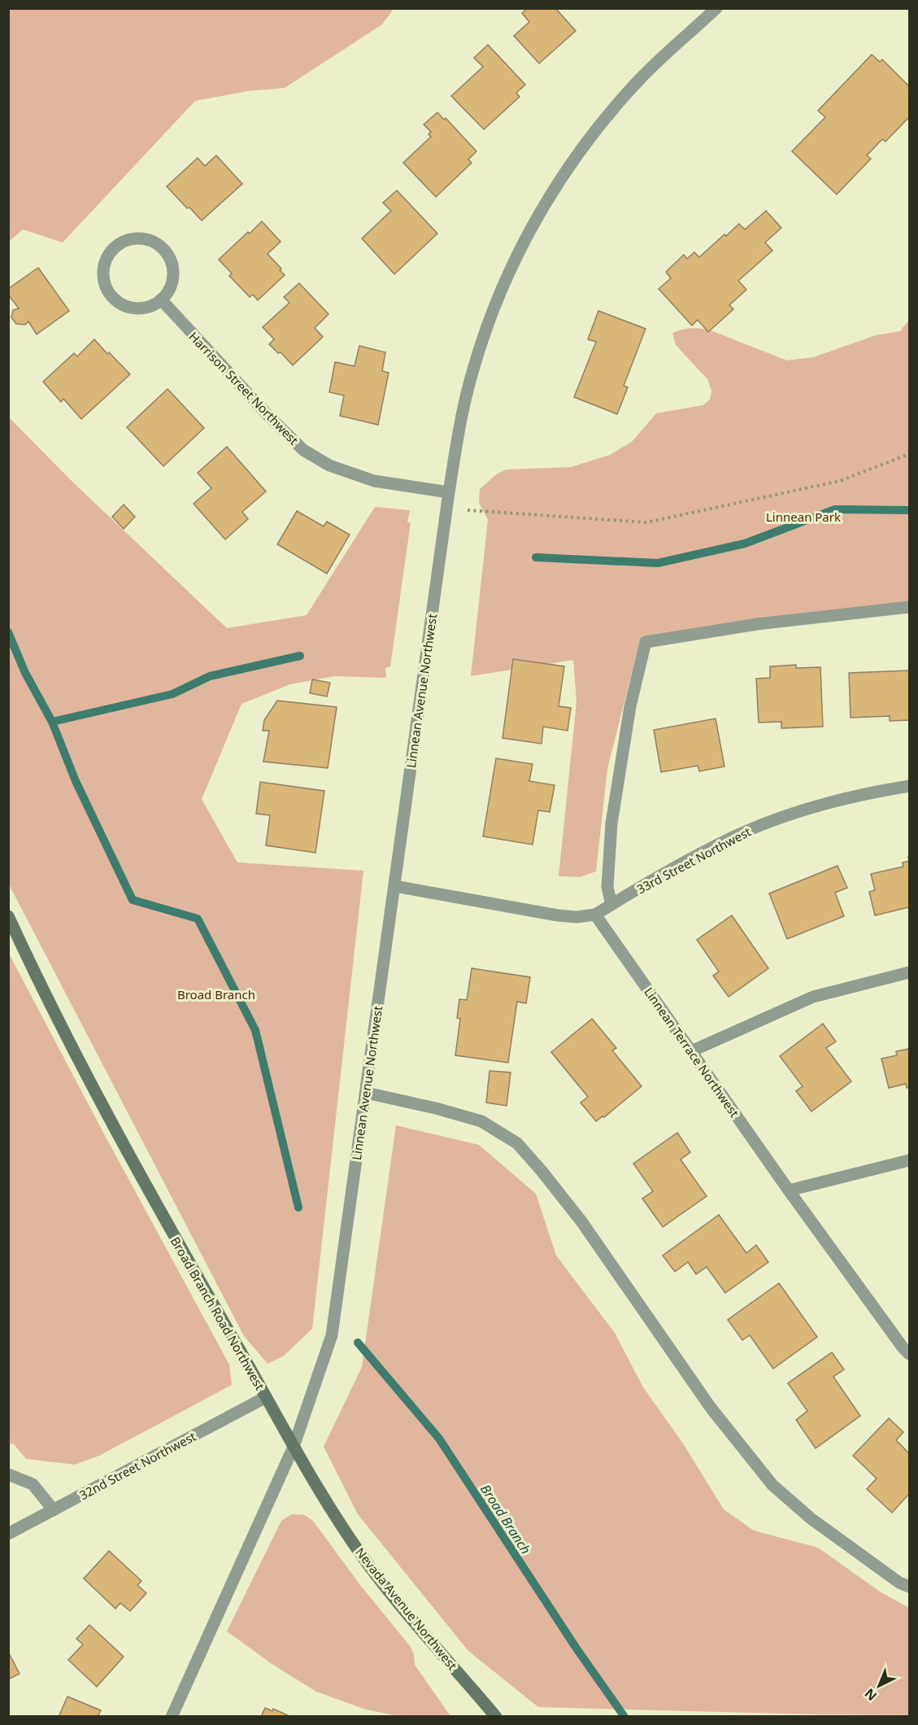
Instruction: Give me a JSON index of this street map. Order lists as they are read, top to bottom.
{
  "streets": {
    "street": [
      "Harrison Street Northwest",
      "Linnean Avenue Northwest",
      "33rd Street Northwest",
      "Linnean Terrace Northwest",
      "Broad Branch Road Northwest",
      "32nd Street Northwest",
      "Nevada Avenue Northwest"
    ]
  },
  "crossings": [
    ["Harrison Street Northwest", "Linnean Avenue Northwest"],
    ["Linnean Avenue Northwest", "Broad Branch Road Northwest"],
    ["Linnean Avenue Northwest", "Nevada Avenue Northwest"],
    ["33rd Street Northwest", "Linnean Terrace Northwest"],
    ["Broad Branch Road Northwest", "32nd Street Northwest"],
    ["Broad Branch Road Northwest", "Nevada Avenue Northwest"]
  ],
  "water": ["Broad Branch"],
  "parks": ["Linnean Park", "Broad Branch"],
  "north": "bottom left"
}
